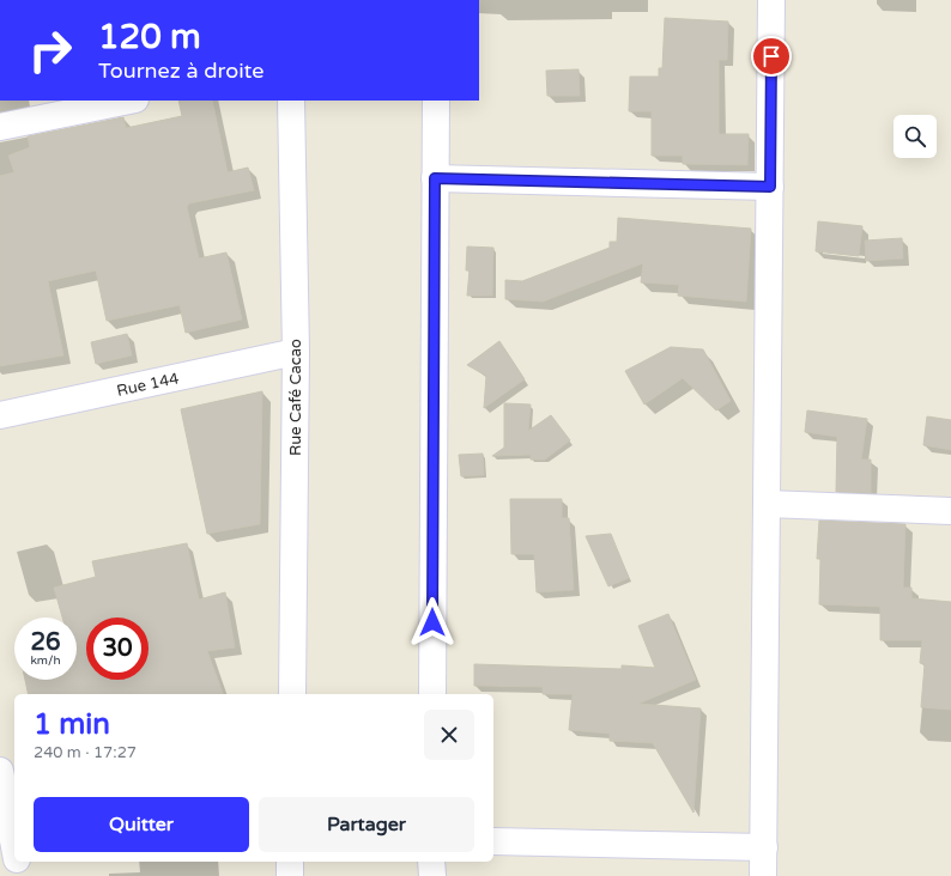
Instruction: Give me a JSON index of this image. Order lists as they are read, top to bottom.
{
  "streets": {
    "street": ["Rue 144", "Rue Café Cacao"]
  },
  "crossings": [
    ["Rue 144", "Rue Café Cacao"]
  ],
  "page": {
    "turn": ["120 m", "Tournez à droite"],
    "speed": "26 km/h",
    "limit": "30",
    "heading": ["1 min", "240 m · 17:27"],
    "buttons": ["Quitter", "Partager"]
  }
}
